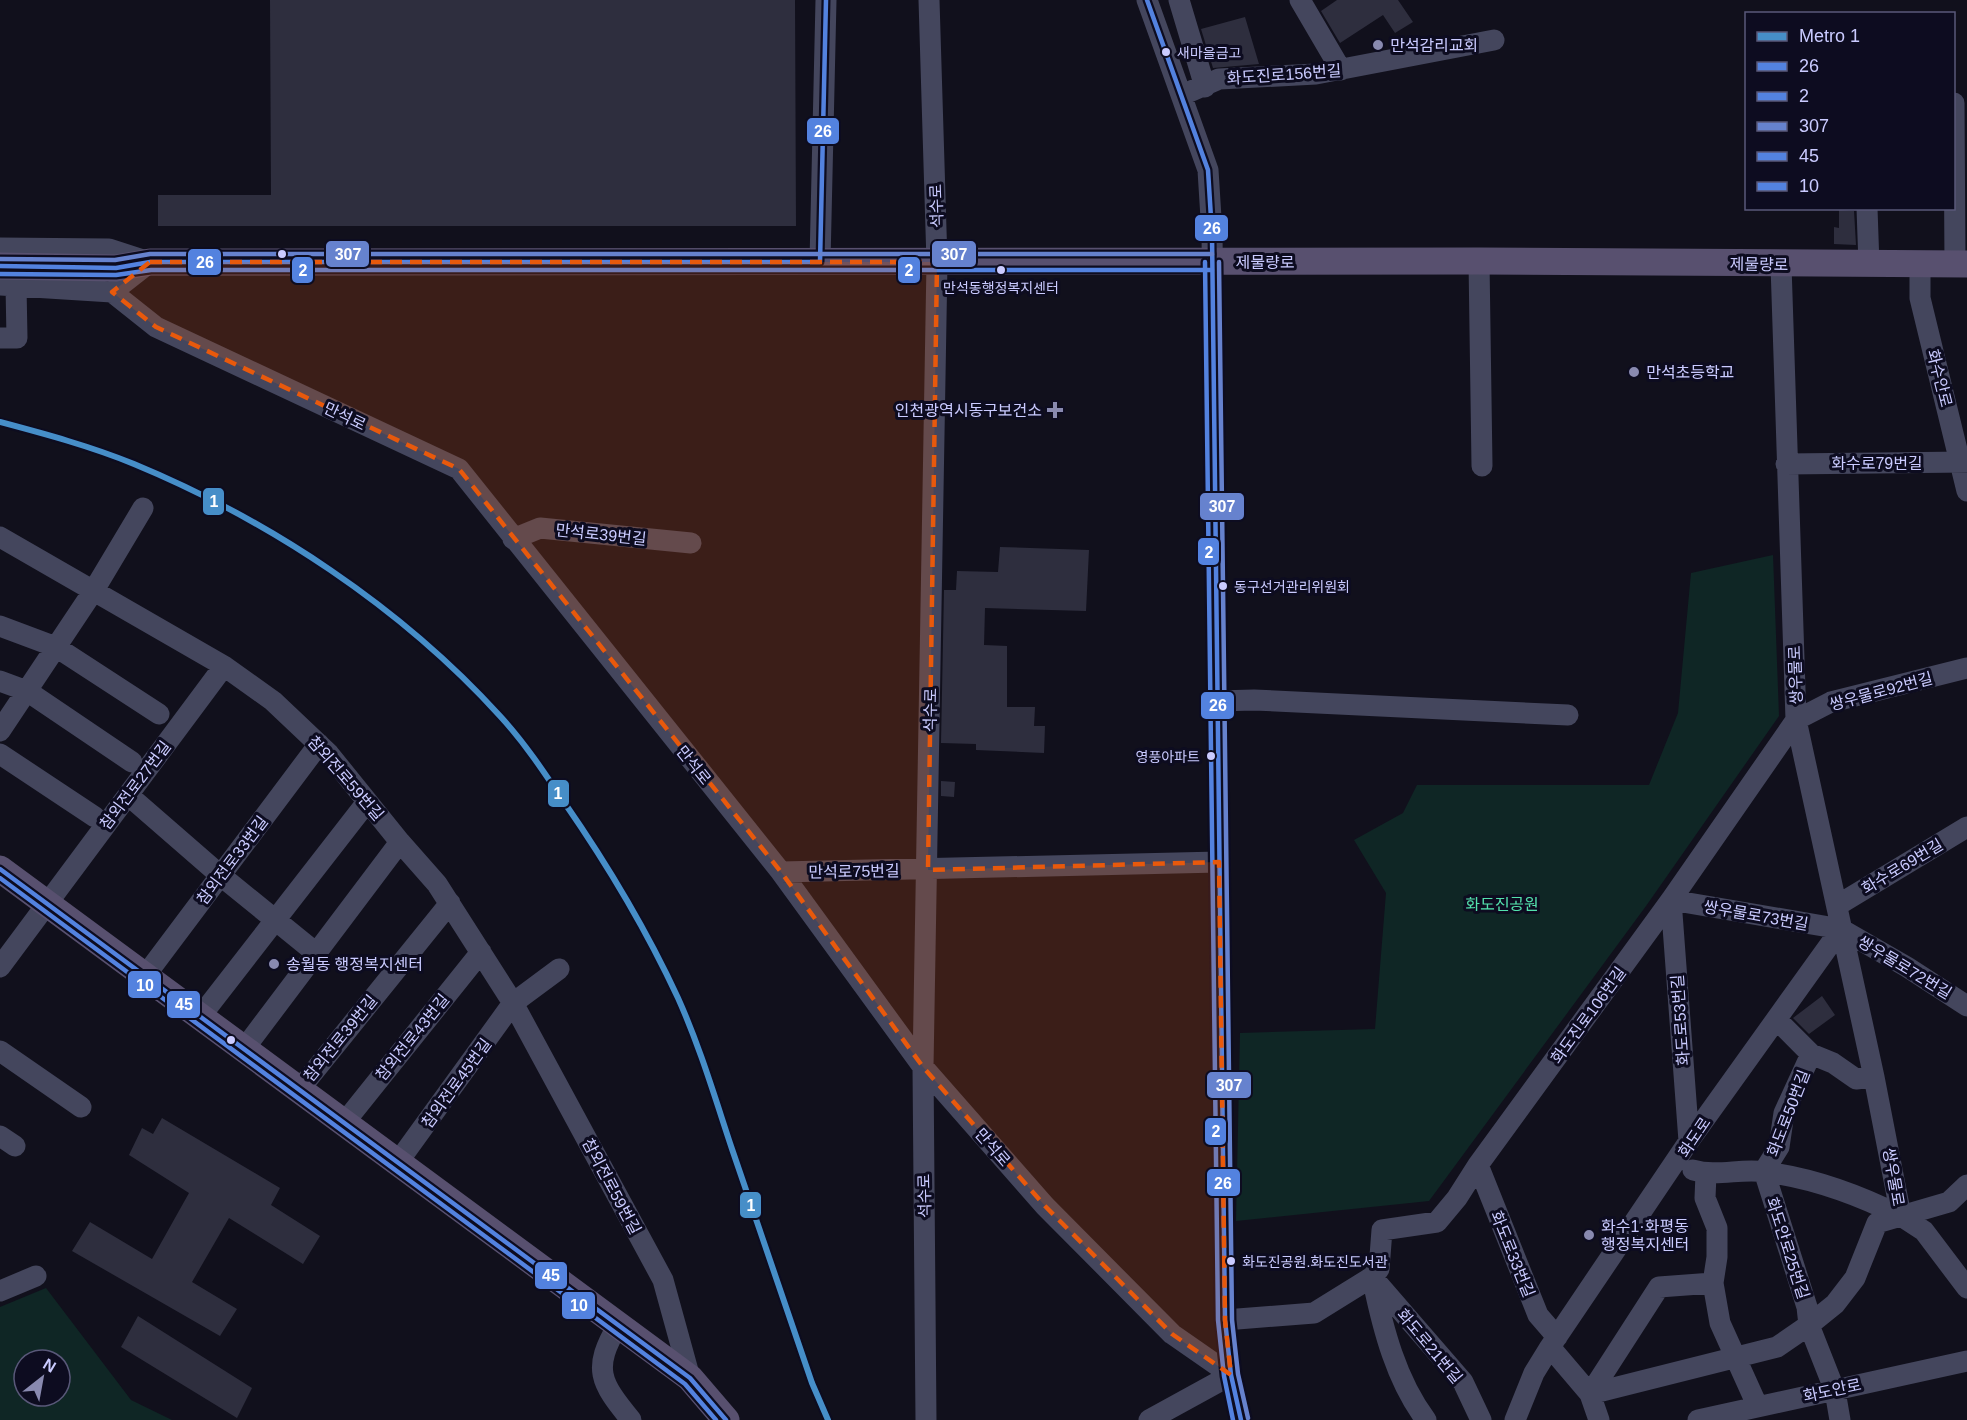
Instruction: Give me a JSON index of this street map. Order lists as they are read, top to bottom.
{
  "streets": {
    "main road": ["제물량로"],
    "street": [
      "화도진로156번길",
      "석수로",
      "화수안로",
      "만석로",
      "화수로79번길",
      "만석로39번길",
      "쌍우물로",
      "쌍우물로92번길",
      "참외전로59번길",
      "참외전로27번길",
      "참외전로33번길",
      "화수로69번길",
      "만석로75번길",
      "쌍우물로73번길",
      "쌍우물로72번길",
      "화도진로106번길",
      "화도로53번길",
      "참외전로43번길",
      "참외전로39번길",
      "참외전로45번길",
      "화도로50번길",
      "화도로",
      "화도안로25번길",
      "화도로33번길",
      "화도로21번길",
      "화도안로"
    ]
  },
  "crossings": [
    ["석수로", "제물량로"],
    ["석수로", "만석로"],
    ["석수로", "만석로75번길"],
    ["제물량로", "화수안로"],
    ["제물량로", "만석로"],
    ["제물량로", "쌍우물로"],
    ["화수안로", "화수로79번길"],
    ["만석로", "만석로39번길"],
    ["만석로", "만석로75번길"],
    ["화수로79번길", "쌍우물로"],
    ["쌍우물로", "쌍우물로92번길"],
    ["쌍우물로", "화수로69번길"],
    ["쌍우물로", "쌍우물로73번길"],
    ["쌍우물로", "쌍우물로72번길"],
    ["쌍우물로", "화도진로106번길"],
    ["쌍우물로", "화도로50번길"],
    ["쌍우물로", "화도로"],
    ["쌍우물로", "화도안로25번길"],
    ["쌍우물로92번길", "화도진로106번길"],
    ["참외전로59번길", "참외전로27번길"],
    ["참외전로59번길", "참외전로33번길"],
    ["참외전로59번길", "참외전로43번길"],
    ["참외전로59번길", "참외전로39번길"],
    ["참외전로59번길", "참외전로45번길"],
    ["쌍우물로73번길", "쌍우물로72번길"],
    ["쌍우물로73번길", "화도진로106번길"],
    ["쌍우물로73번길", "화도로53번길"],
    ["쌍우물로73번길", "화도로"],
    ["쌍우물로72번길", "화도로"],
    ["화도진로106번길", "화도로53번길"],
    ["화도진로106번길", "화도로33번길"],
    ["화도진로106번길", "화도로21번길"],
    ["화도로53번길", "화도로"],
    ["화도로50번길", "화도로"],
    ["화도로50번길", "화도안로25번길"],
    ["화도로", "화도로33번길"],
    ["화도안로25번길", "화도안로"]
  ],
  "parks": ["화도진공원"],
  "places": {
    "other": [
      "만석감리교회",
      "새마을금고",
      "만석동행정복지센터",
      "만석초등학교",
      "동구선거관리위원회",
      "영풍아파트",
      "송월동 행정복지센터",
      "화수1·화평동 행정복지센터",
      "화도진공원.화도진도서관"
    ],
    "health": ["인천광역시동구보건소"]
  },
  "lines": [
    "transit line 26",
    "transit line 307",
    "transit line 2",
    "metro line 1",
    "transit line 45",
    "transit line 10"
  ],
  "legend": [
    "Metro 1",
    "26",
    "2",
    "307",
    "45",
    "10"
  ],
  "north": "top right"
}
